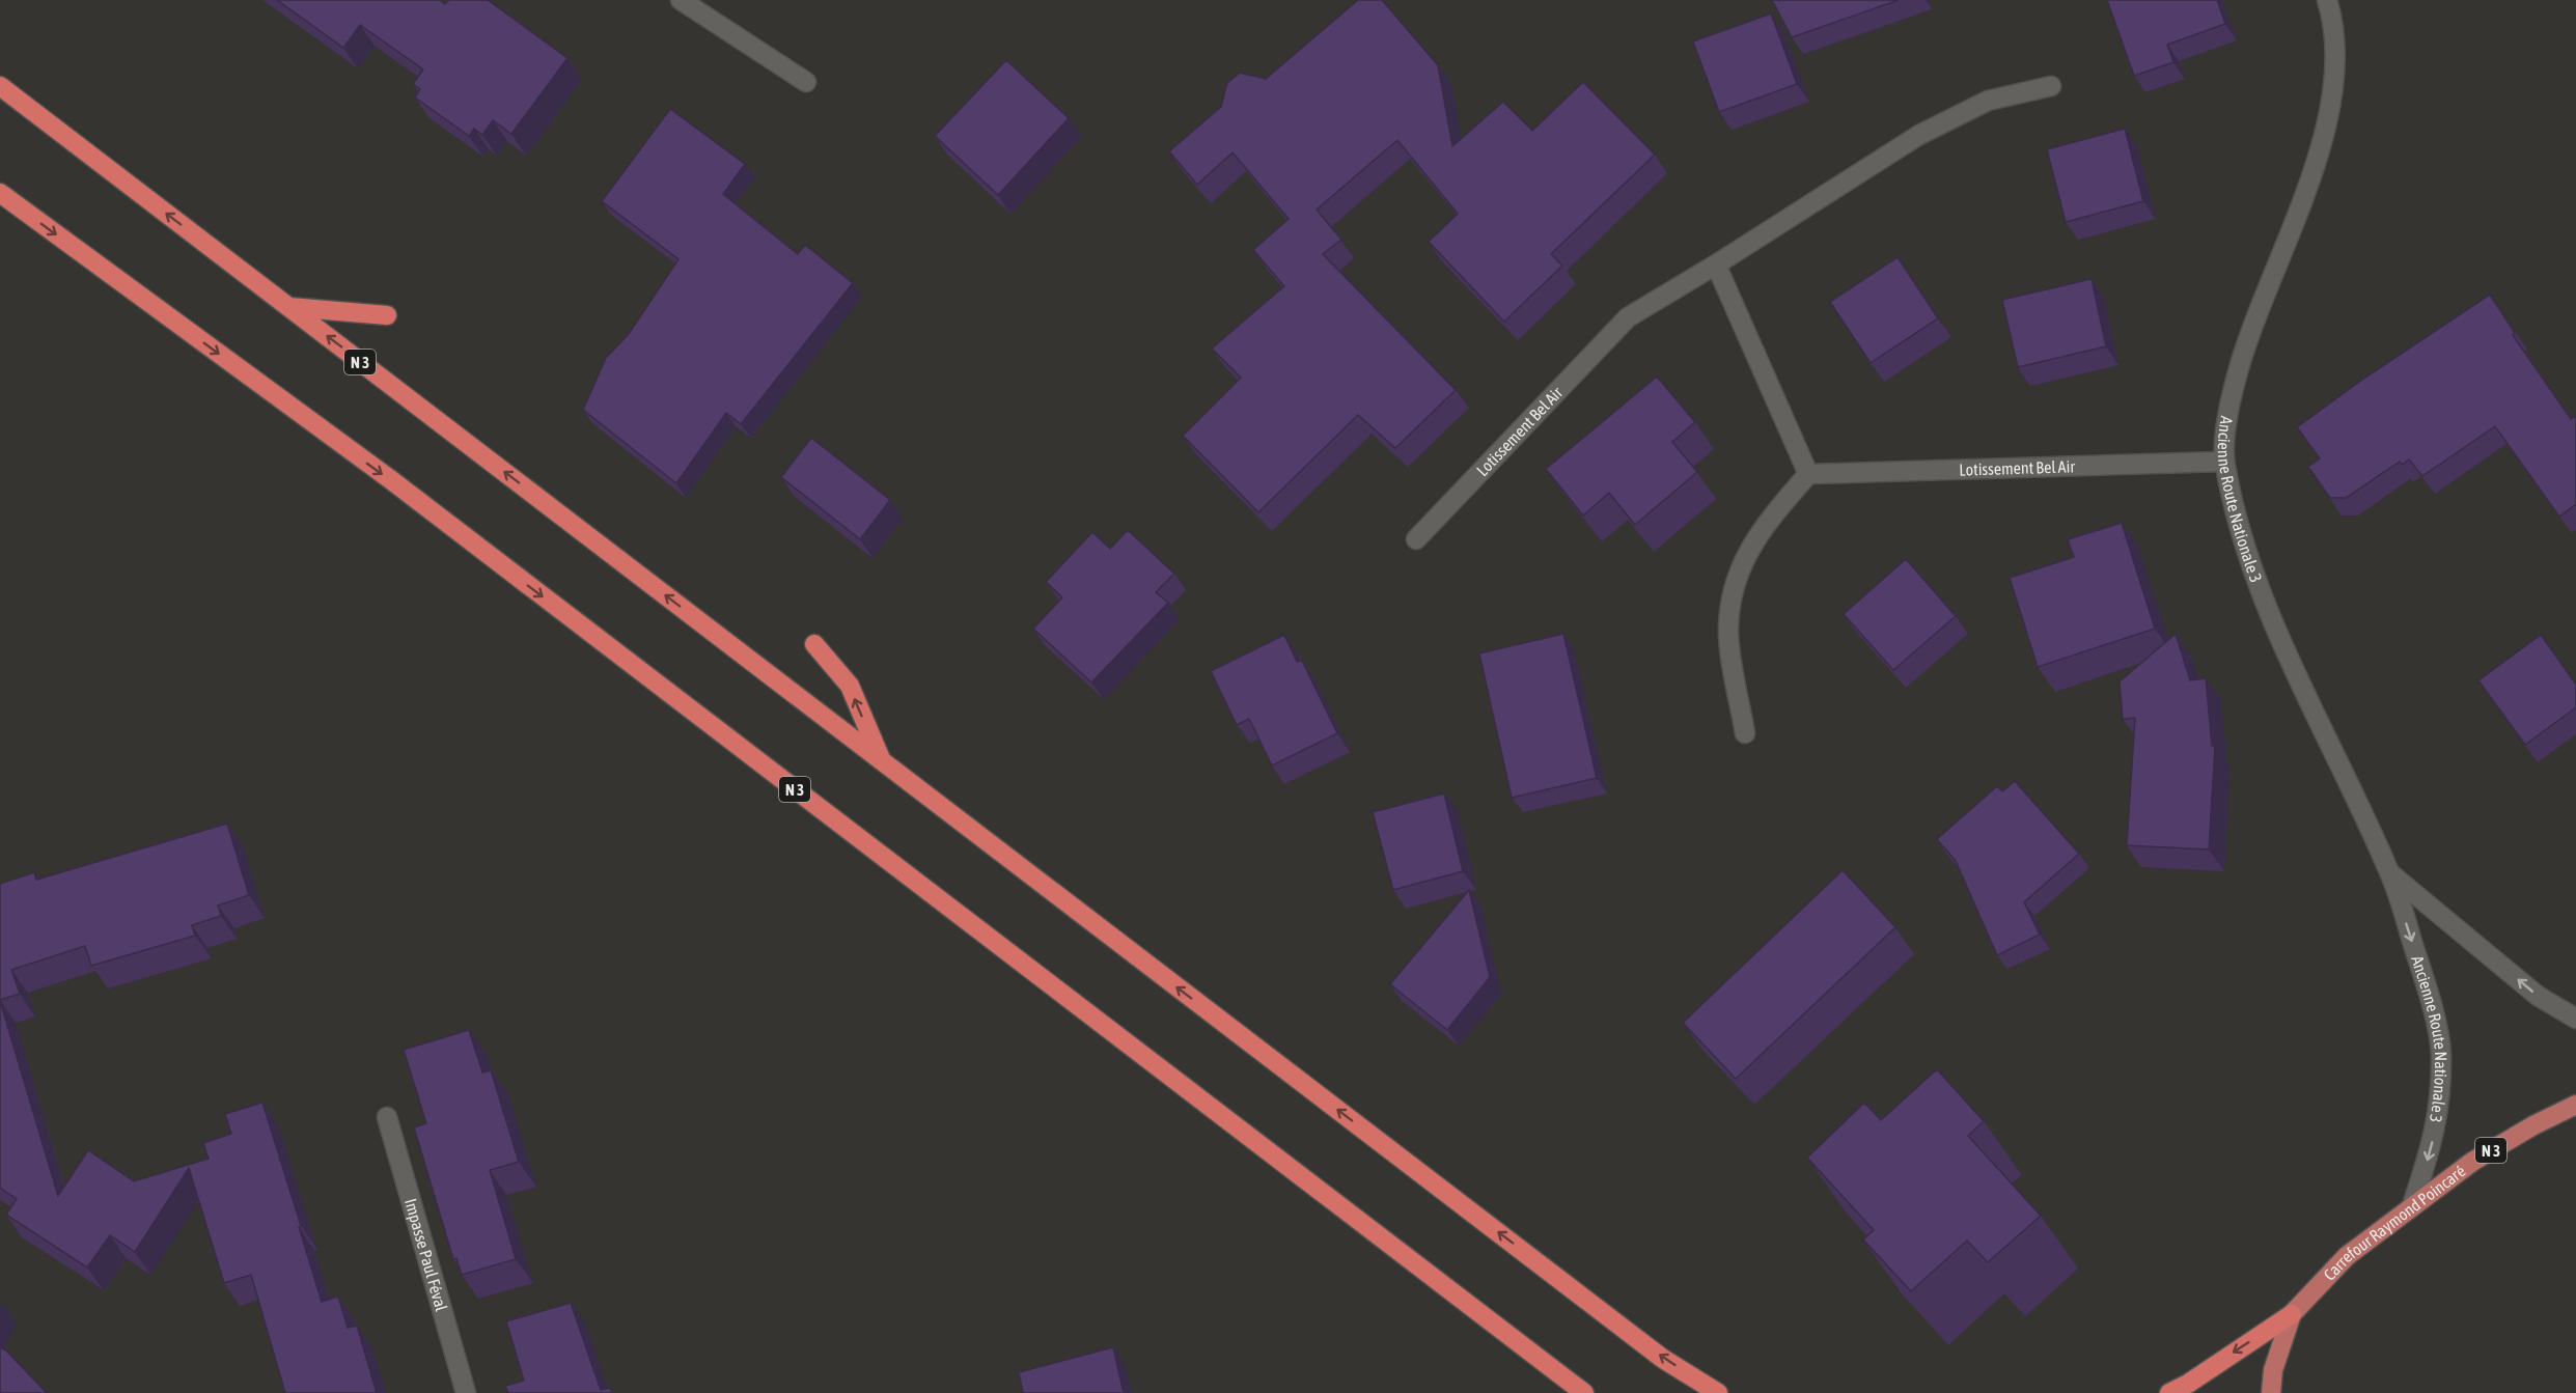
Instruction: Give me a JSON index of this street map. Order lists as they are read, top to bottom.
{
  "streets": {
    "highway": ["N 3"],
    "main road": ["Carrefour Raymond Poincaré"],
    "street": ["Lotissement Bel Air", "Ancienne Route Nationale 3", "Impasse Paul Féval"]
  },
  "crossings": [
    ["N 3", "Carrefour Raymond Poincaré"],
    ["Lotissement Bel Air", "Ancienne Route Nationale 3"],
    ["Ancienne Route Nationale 3", "Carrefour Raymond Poincaré"]
  ]
}
